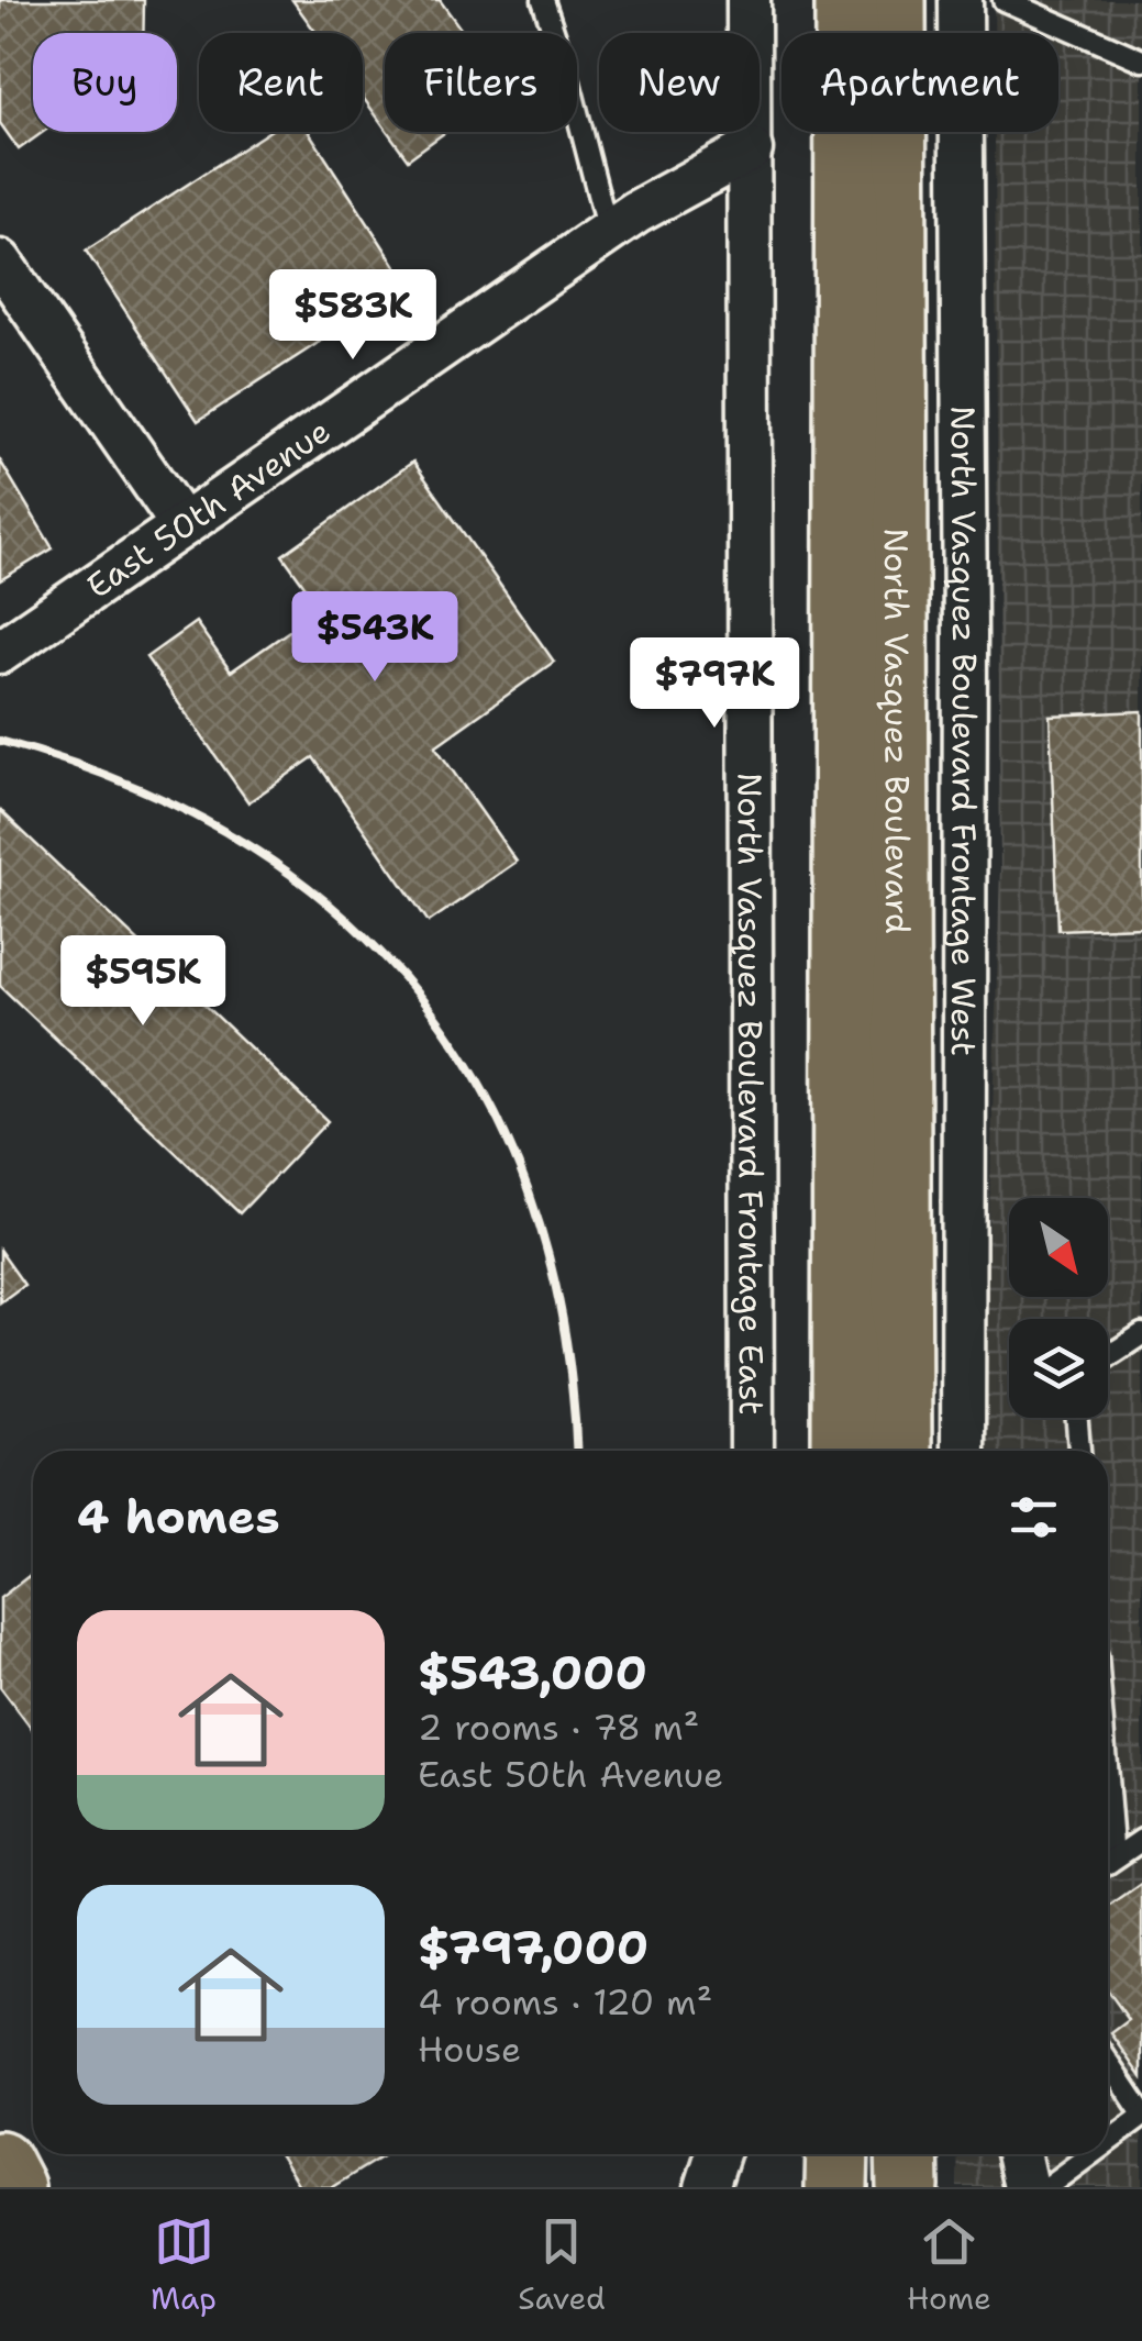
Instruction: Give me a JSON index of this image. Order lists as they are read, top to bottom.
{
  "streets": {
    "main road": ["North Vasquez Boulevard"],
    "street": ["East 50th Avenue", "North Vasquez Boulevard Frontage West", "North Vasquez Boulevard Frontage East"]
  },
  "crossings": [
    ["East 50th Avenue", "North Vasquez Boulevard Frontage East"]
  ],
  "north": "bottom right",
  "page": {
    "chip": [
      "Buy",
      "Rent",
      "Filters",
      "New",
      "Apartment"
    ],
    "price": [
      "$583K",
      "$543K",
      "$797K",
      "$595K"
    ],
    "heading": "4 homes",
    "list": [
      {
        "name": "$543,000",
        "note": "2 rooms · 78 m² · East 50th Avenue"
      },
      {
        "name": "$797,000",
        "note": "4 rooms · 120 m² · House"
      }
    ],
    "tabs": ["Map", "Saved", "Home"]
  }
}
